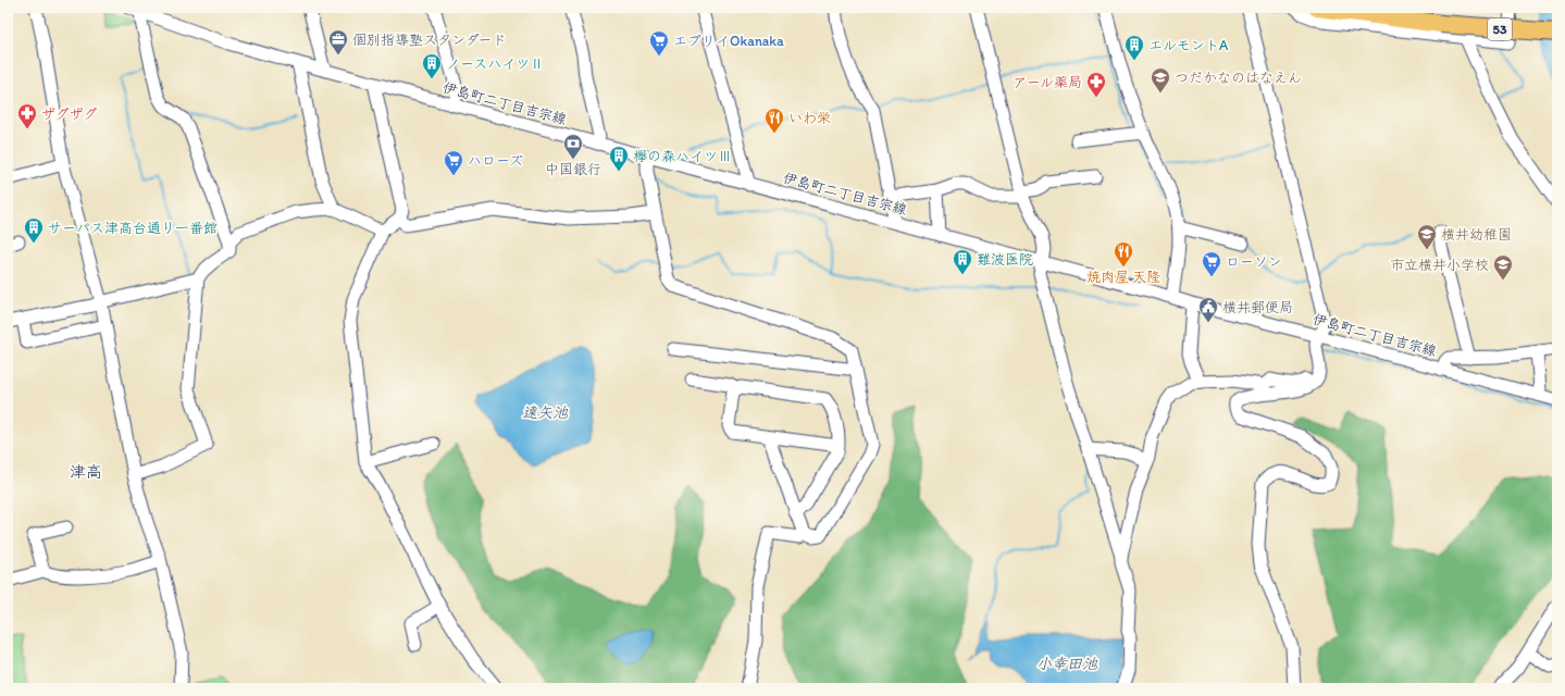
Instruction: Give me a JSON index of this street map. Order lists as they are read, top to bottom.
{
  "streets": {
    "highway": ["53"],
    "street": ["伊島町二丁目吉宗線"]
  },
  "districts": ["津高"],
  "water": ["遠矢池", "小幸田池"],
  "places": {
    "office": ["個別指導塾スタンダード"],
    "supermarket": ["エブリイOkanaka", "ハローズ", "ローソン"],
    "building": [
      "エルモントA",
      "ノースハイツⅡ",
      "欅の森ハイツⅢ",
      "サーパス津高台通り一番館",
      "難波医院"
    ],
    "school or university": ["つだかなのはなえん", "横井幼稚園", "市立横井小学校"],
    "pharmacy": ["アール薬局", "ザグザグ"],
    "restaurant": ["いわ栄", "焼肉屋 天隆"],
    "bank": ["中国銀行"],
    "public building": ["横井郵便局"]
  }
}
